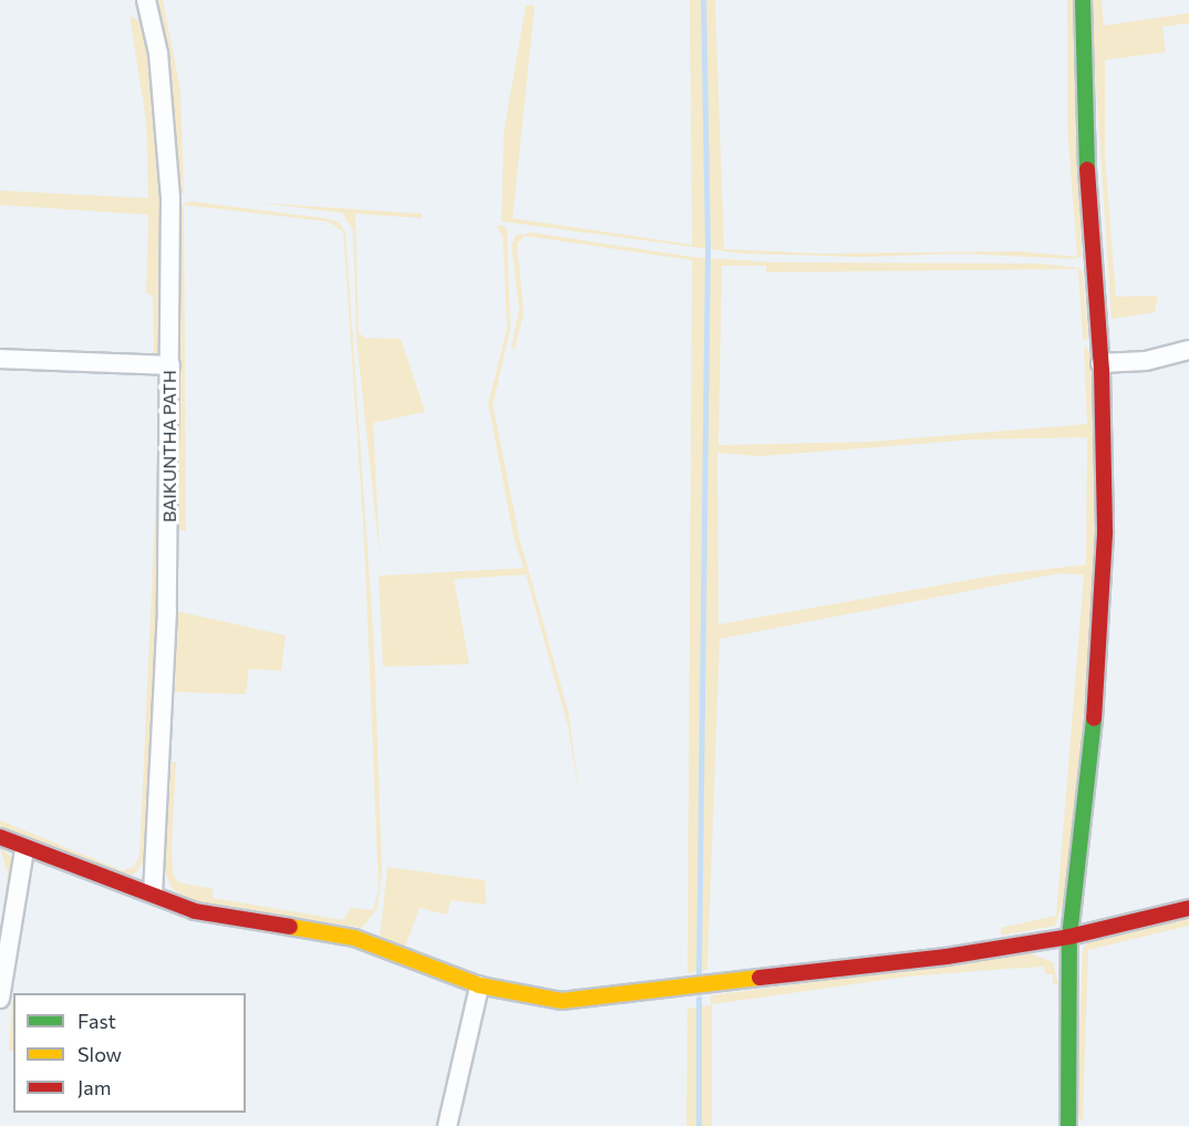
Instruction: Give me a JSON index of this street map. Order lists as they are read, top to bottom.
{
  "streets": {
    "street": ["BAIKUNTHA PATH"]
  },
  "legend": ["Fast", "Slow", "Jam"]
}
